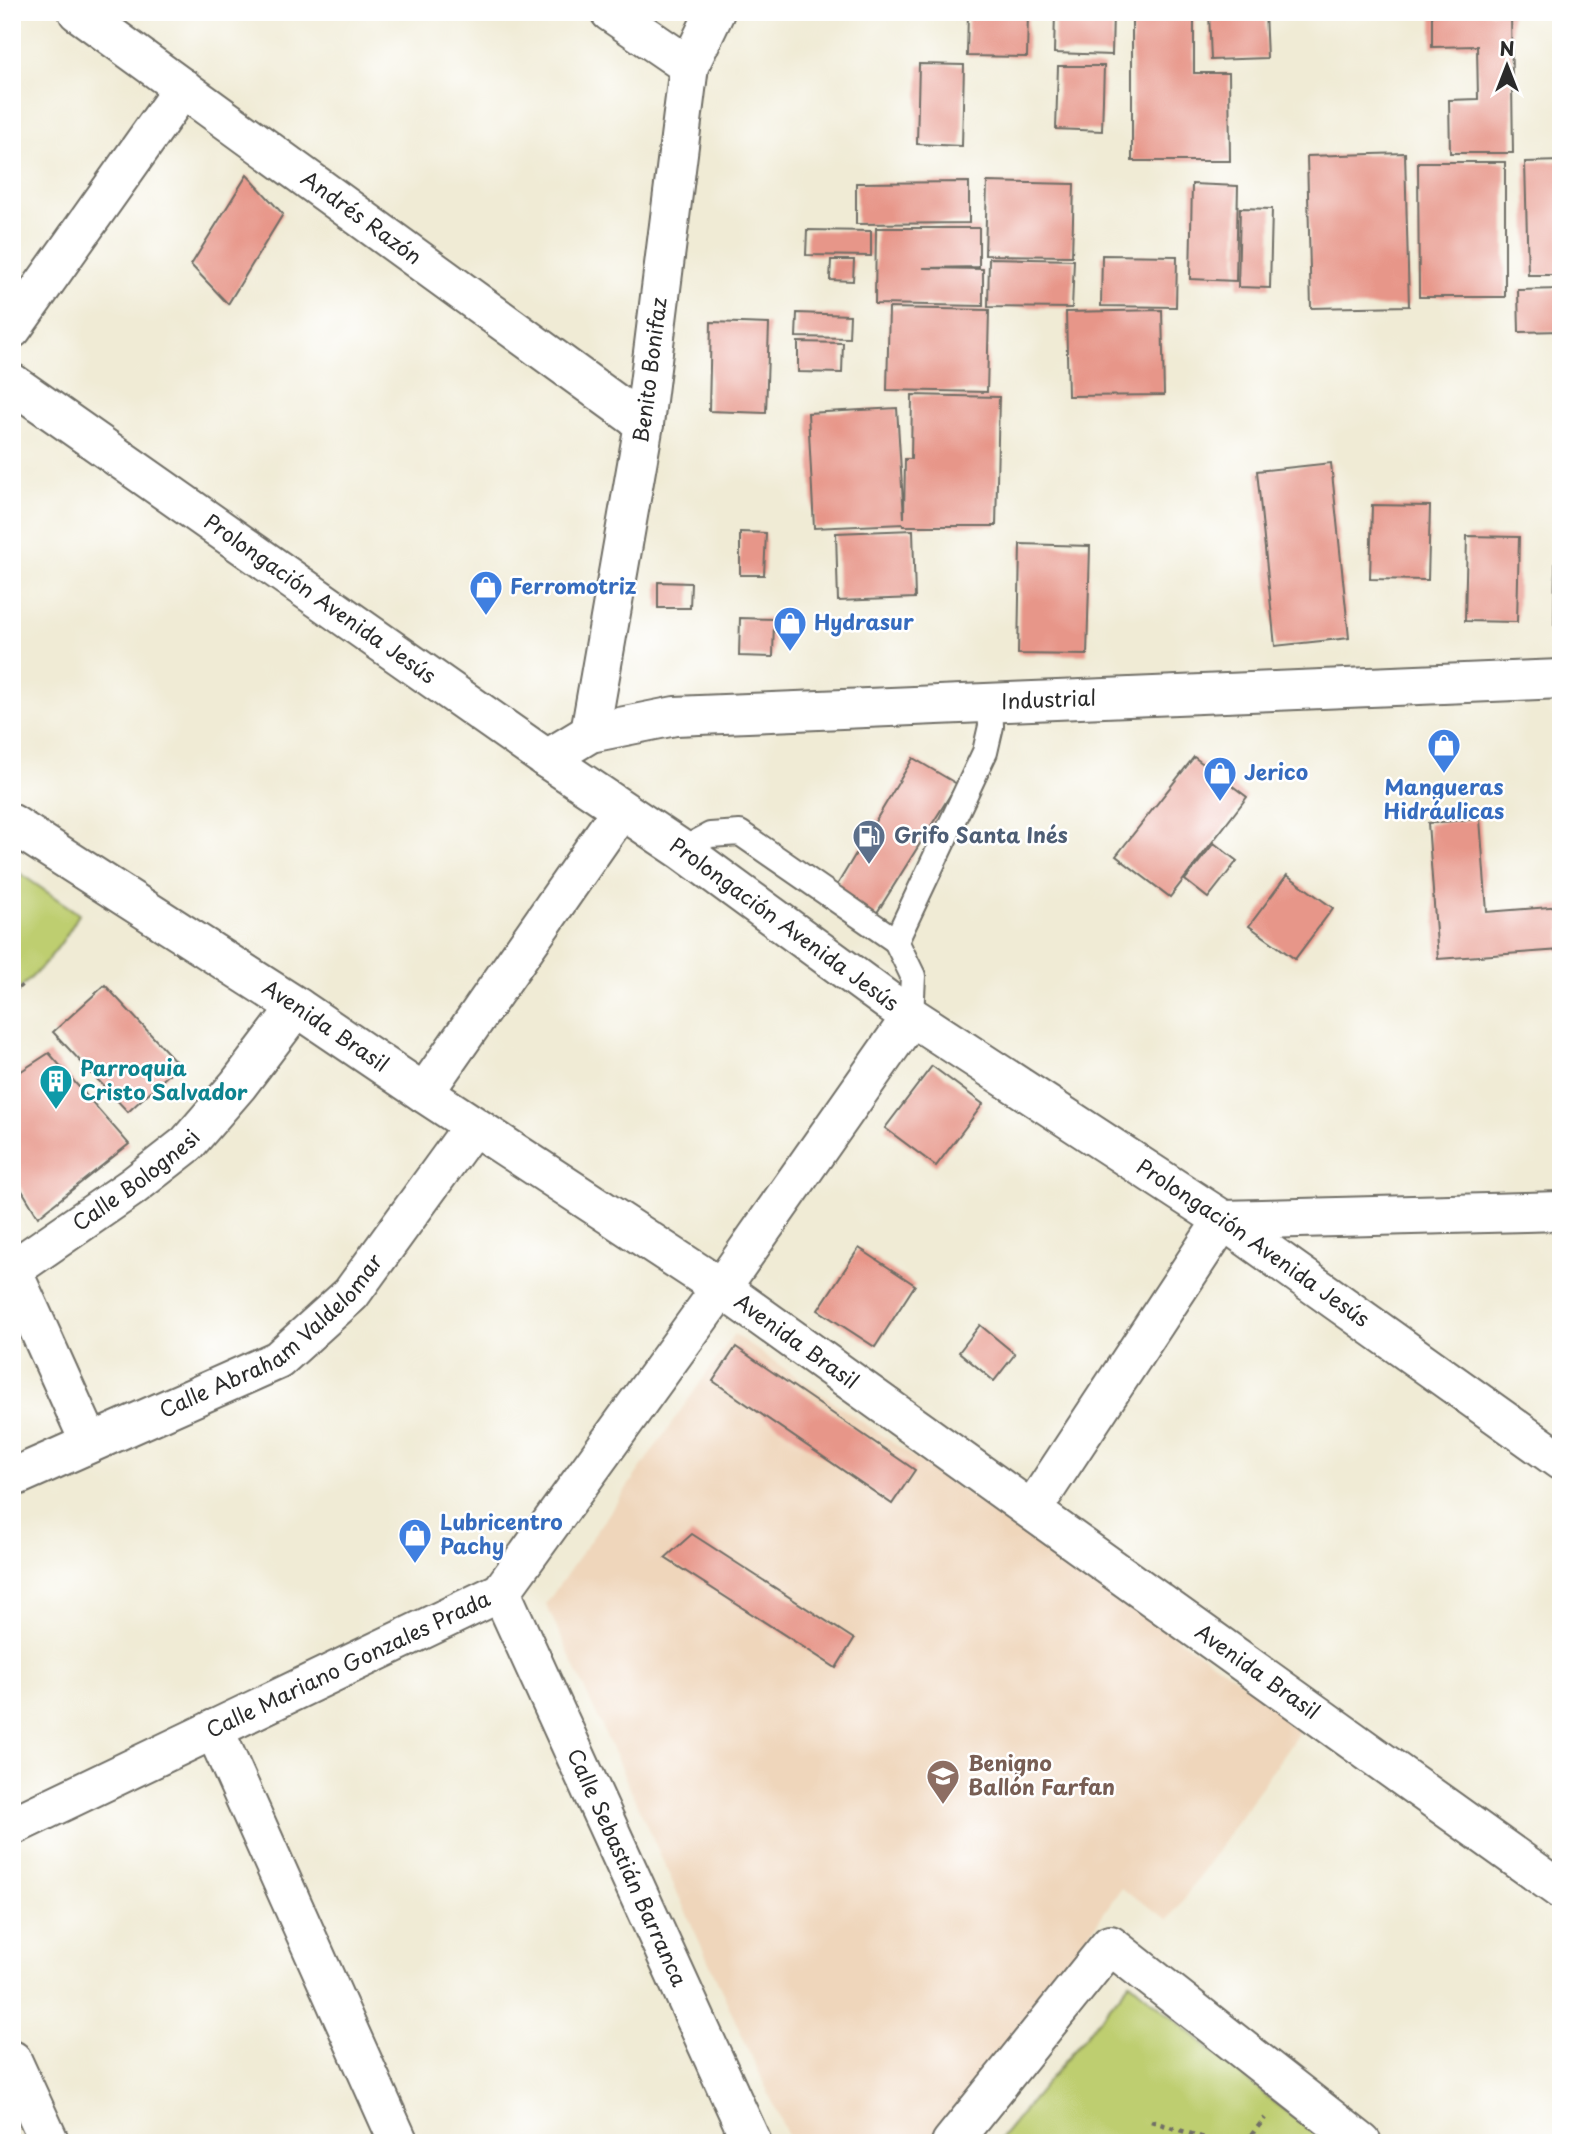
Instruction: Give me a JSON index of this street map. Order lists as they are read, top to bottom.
{
  "streets": {
    "street": [
      "Andrés Razón",
      "Benito Bonifaz",
      "Prolongación Avenida Jesús",
      "Industrial",
      "Avenida Brasil",
      "Calle Bolognesi",
      "Calle Abraham Valdelomar",
      "Calle Mariano Gonzales Prada",
      "Calle Sebastián Barranca"
    ]
  },
  "crossings": [
    ["Andrés Razón", "Benito Bonifaz"],
    ["Benito Bonifaz", "Industrial"],
    ["Prolongación Avenida Jesús", "Industrial"],
    ["Prolongación Avenida Jesús", "Calle Mariano Gonzales Prada"],
    ["Avenida Brasil", "Calle Bolognesi"],
    ["Avenida Brasil", "Calle Abraham Valdelomar"],
    ["Avenida Brasil", "Calle Mariano Gonzales Prada"],
    ["Calle Mariano Gonzales Prada", "Calle Sebastián Barranca"]
  ],
  "places": {
    "shop": [
      "Ferromotriz",
      "Hydrasur",
      "Mangueras Hidráulicas",
      "Jerico",
      "Lubricentro Pachy"
    ],
    "fuel station": ["Grifo Santa Inés"],
    "building": ["Parroquia Cristo Salvador"],
    "school or university": ["Benigno Ballón Farfan"]
  },
  "north": "top"
}
